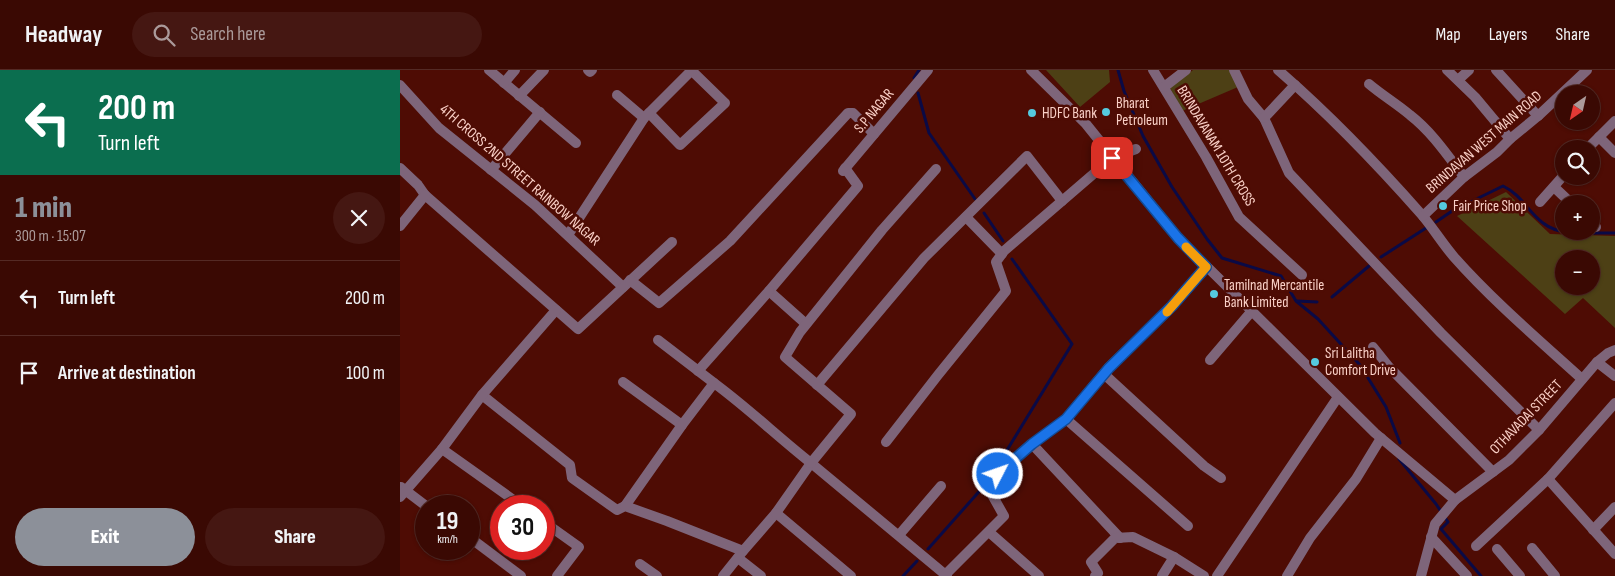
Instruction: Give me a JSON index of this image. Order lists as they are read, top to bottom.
{
  "streets": {
    "street": [
      "S.P NAGAR",
      "BRINDAVAN WEST MAIN ROAD",
      "BRINDAVANAM 10TH CROSS",
      "4TH CROSS 2ND STREET RAINBOW NAGAR",
      "OTHAVADAI STREET"
    ]
  },
  "crossings": [
    ["S.P NAGAR", "4TH CROSS 2ND STREET RAINBOW NAGAR"]
  ],
  "places": [
    "Bharat Petroleum",
    "HDFC Bank",
    "Fair Price Shop",
    "Tamilnad Mercantile Bank Limited",
    "Sri Lalitha Comfort Drive"
  ],
  "north": "bottom left",
  "page": {
    "header": "Headway",
    "search": "Search here",
    "nav": ["Map", "Layers", "Share"],
    "turn": ["200 m", "Turn left"],
    "map_buttons": ["+", "−"],
    "heading": ["1 min", "300 m · 15:07"],
    "list": [
      {
        "name": "Turn left",
        "value": "200 m"
      },
      {
        "name": "Arrive at destination",
        "value": "100 m"
      }
    ],
    "speed": "19 km/h",
    "limit": "30",
    "buttons": ["Exit", "Share"]
  }
}
